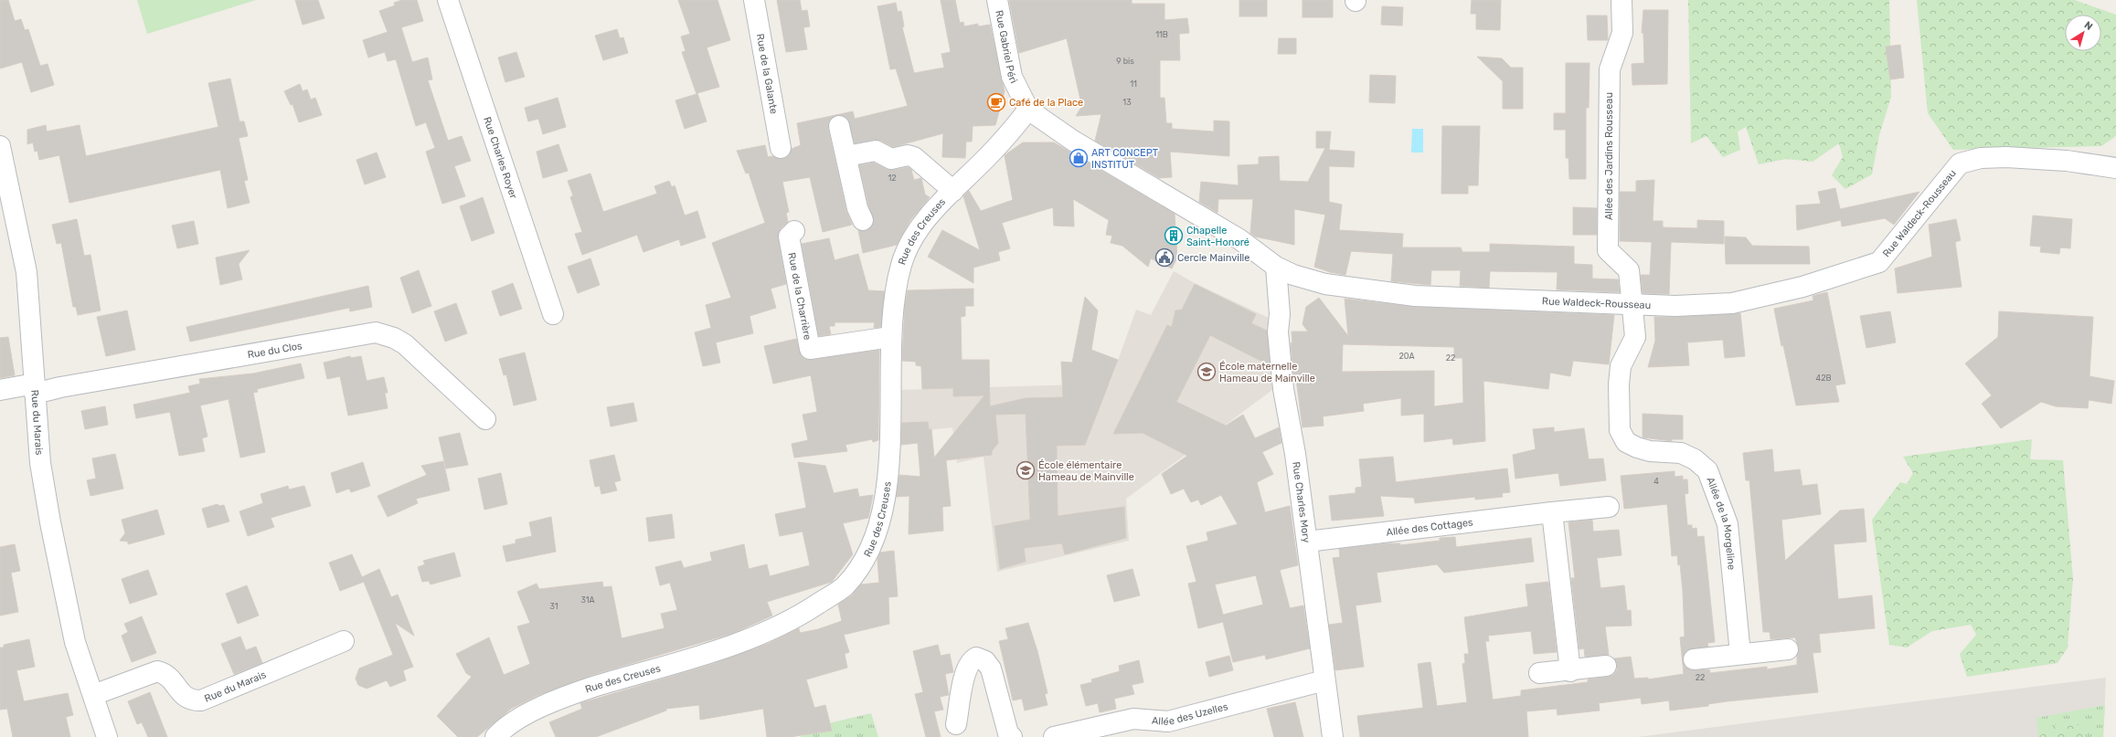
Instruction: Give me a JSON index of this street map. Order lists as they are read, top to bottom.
{
  "streets": {
    "street": [
      "Rue Gabriel Péri",
      "Rue de la Galante",
      "Allée des Jardins Rousseau",
      "Rue Charles Royer",
      "Rue Waldeck-Rousseau",
      "Rue des Creuses",
      "Rue de la Charrière",
      "Rue du Clos",
      "Rue du Marais",
      "Rue Charles Mory",
      "Allée de la Morgeline",
      "Allée des Cottages",
      "Allée des Uzelles"
    ]
  },
  "crossings": [
    ["Rue Gabriel Péri", "Rue Waldeck-Rousseau"],
    ["Rue Gabriel Péri", "Rue des Creuses"],
    ["Allée des Jardins Rousseau", "Rue Waldeck-Rousseau"],
    ["Allée des Jardins Rousseau", "Allée de la Morgeline"],
    ["Rue Waldeck-Rousseau", "Rue Charles Mory"],
    ["Rue Waldeck-Rousseau", "Allée de la Morgeline"],
    ["Rue des Creuses", "Rue de la Charrière"],
    ["Rue du Clos", "Rue du Marais"],
    ["Rue Charles Mory", "Allée des Cottages"],
    ["Rue Charles Mory", "Allée des Uzelles"]
  ],
  "places": {
    "cafe": ["Café de la Place"],
    "shop": ["ART CONCEPT INSTITUT"],
    "building": ["Chapelle Saint-Honoré"],
    "public building": ["Cercle Mainville"],
    "school or university": ["École maternelle Hameau de Mainville", "École élémentaire Hameau de Mainville"]
  },
  "house_numbers": [
    "11B",
    "9 bis",
    "11",
    "13",
    "12",
    "20A",
    "22",
    "42B",
    "4",
    "31A",
    "31",
    "22"
  ],
  "north": "top right"
}
